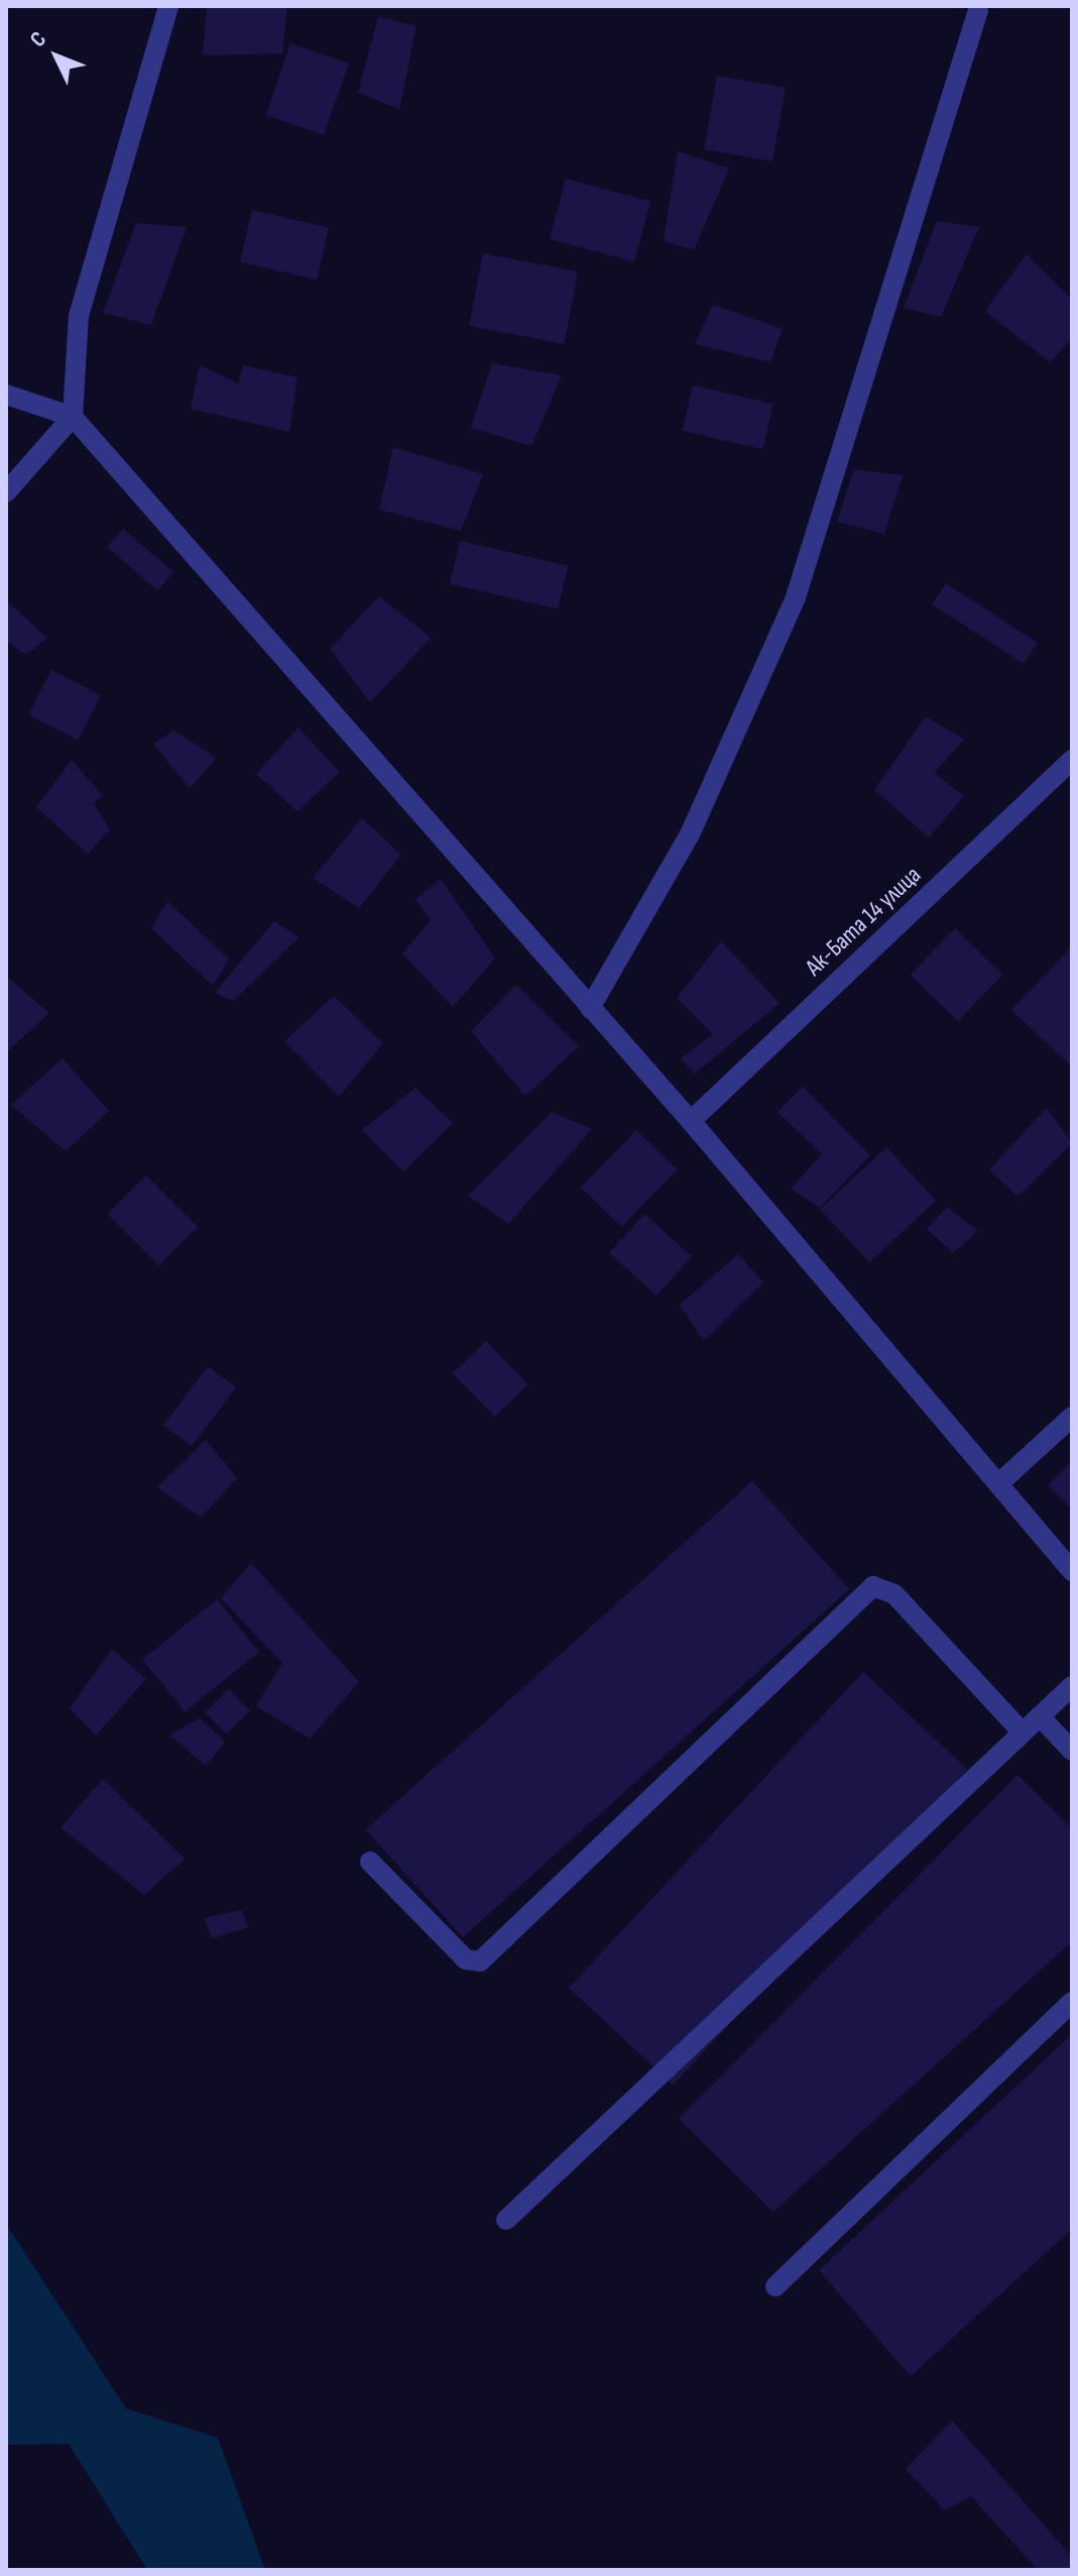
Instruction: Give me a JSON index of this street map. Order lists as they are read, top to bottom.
{
  "streets": {
    "street": ["Ак-Бата 14 улица"]
  },
  "north": "top left"
}
